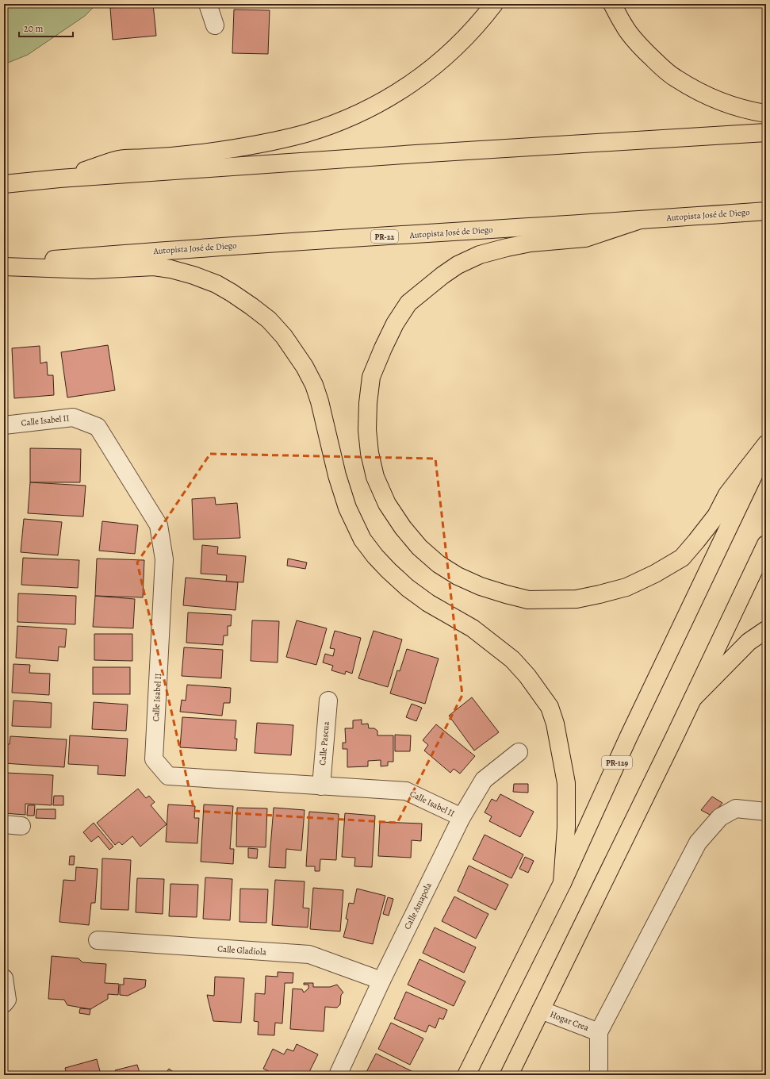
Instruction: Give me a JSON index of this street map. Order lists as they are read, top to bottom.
{
  "streets": {
    "main road": ["Autopista José de Diego", "PR-22", "PR-129"],
    "street": [
      "Calle Isabel II",
      "Calle Pascua",
      "Calle Amapola",
      "Calle Gladiola",
      "Hogar Crea"
    ]
  },
  "crossings": [
    ["Calle Isabel II", "Calle Pascua"],
    ["Calle Isabel II", "Calle Amapola"],
    ["Calle Amapola", "Calle Gladiola"]
  ],
  "scale_bar": "20 m"
}
